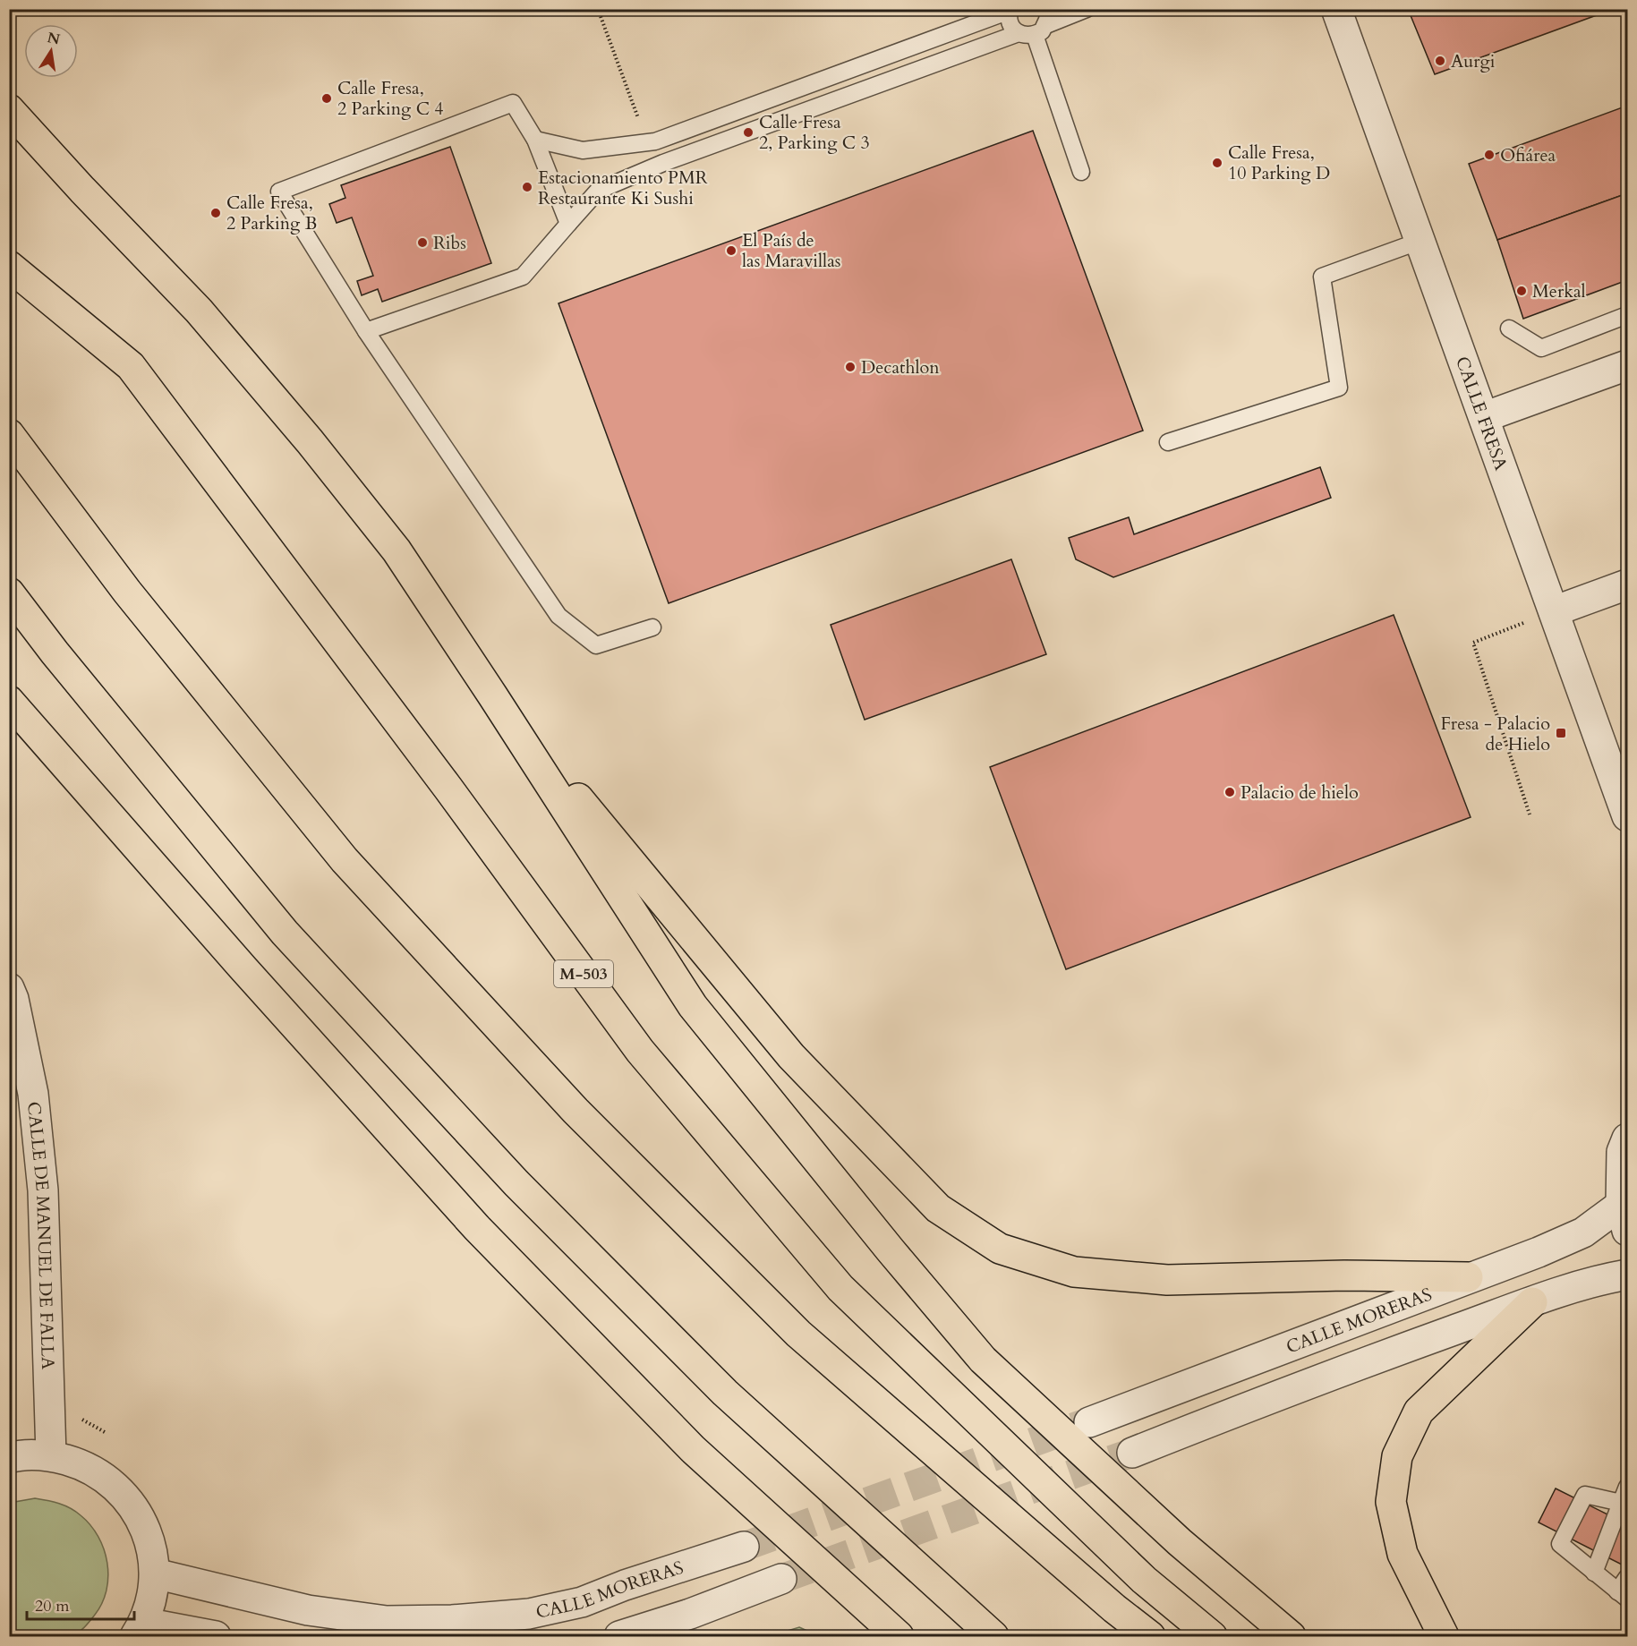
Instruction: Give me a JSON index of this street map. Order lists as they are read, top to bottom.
{
  "streets": {
    "highway": ["M-503"],
    "street": ["CALLE FRESA", "CALLE DE MANUEL DE FALLA", "CALLE MORERAS"]
  },
  "places": {
    "other": [
      "Aurgi",
      "Calle Fresa, 2 Parking C 4",
      "Calle Fresa 2, Parking C 3",
      "Ofiárea",
      "Calle Fresa, 10 Parking D",
      "Estacionamiento PMR Restaurante Ki Sushi",
      "Calle Fresa, 2 Parking B",
      "Ribs",
      "El País de las Maravillas",
      "Merkal",
      "Decathlon",
      "Palacio de hielo"
    ],
    "transit": ["Fresa - Palacio de Hielo"]
  },
  "scale_bar": "20 m",
  "north": "top"
}
